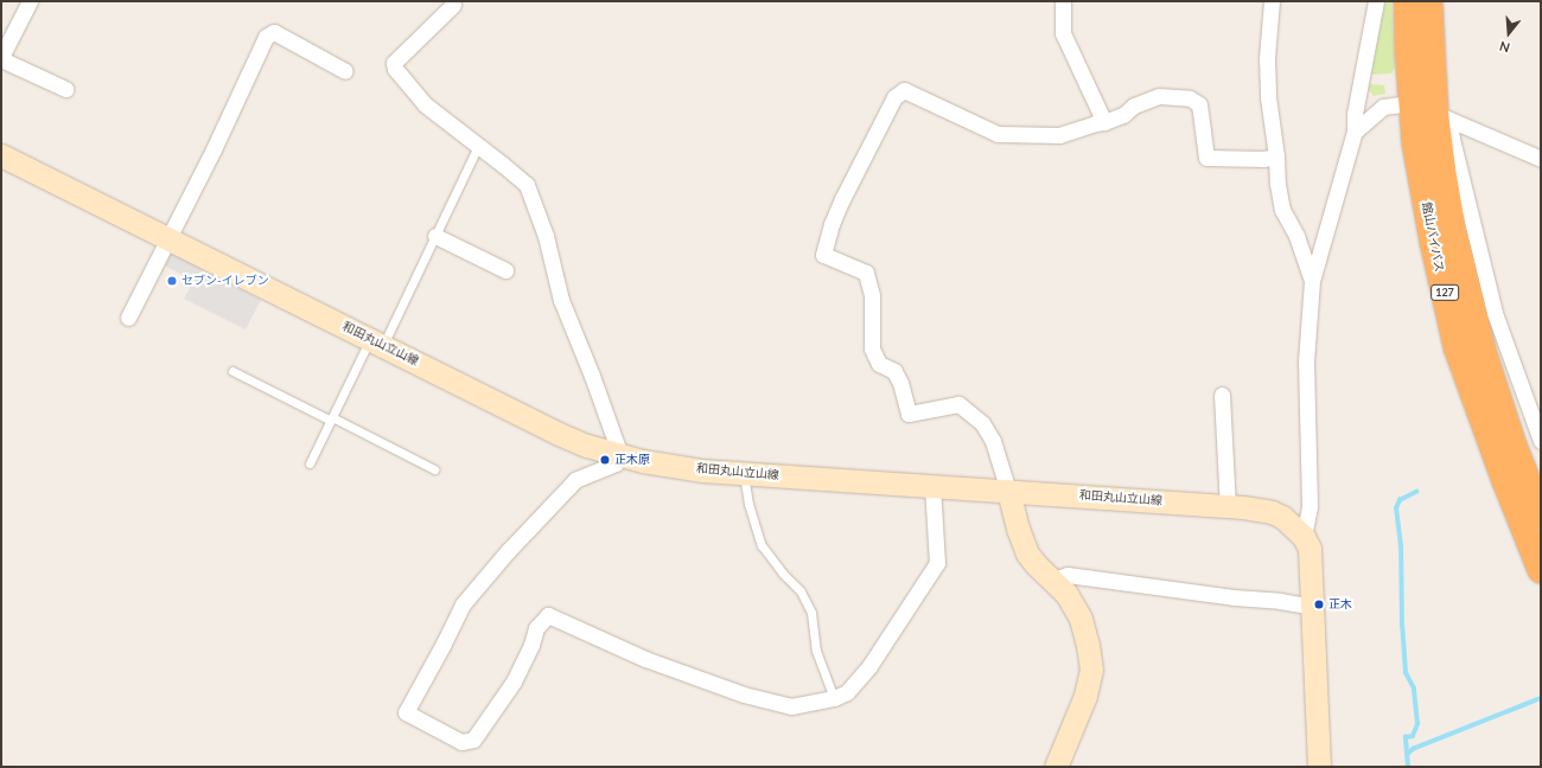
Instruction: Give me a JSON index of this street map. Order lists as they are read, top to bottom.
{
  "streets": {
    "highway": ["館山バイパス", "127"],
    "main road": ["和田丸山立山線"]
  },
  "places": ["セブン-イレブン", "正木原", "正木"],
  "north": "bottom"
}
